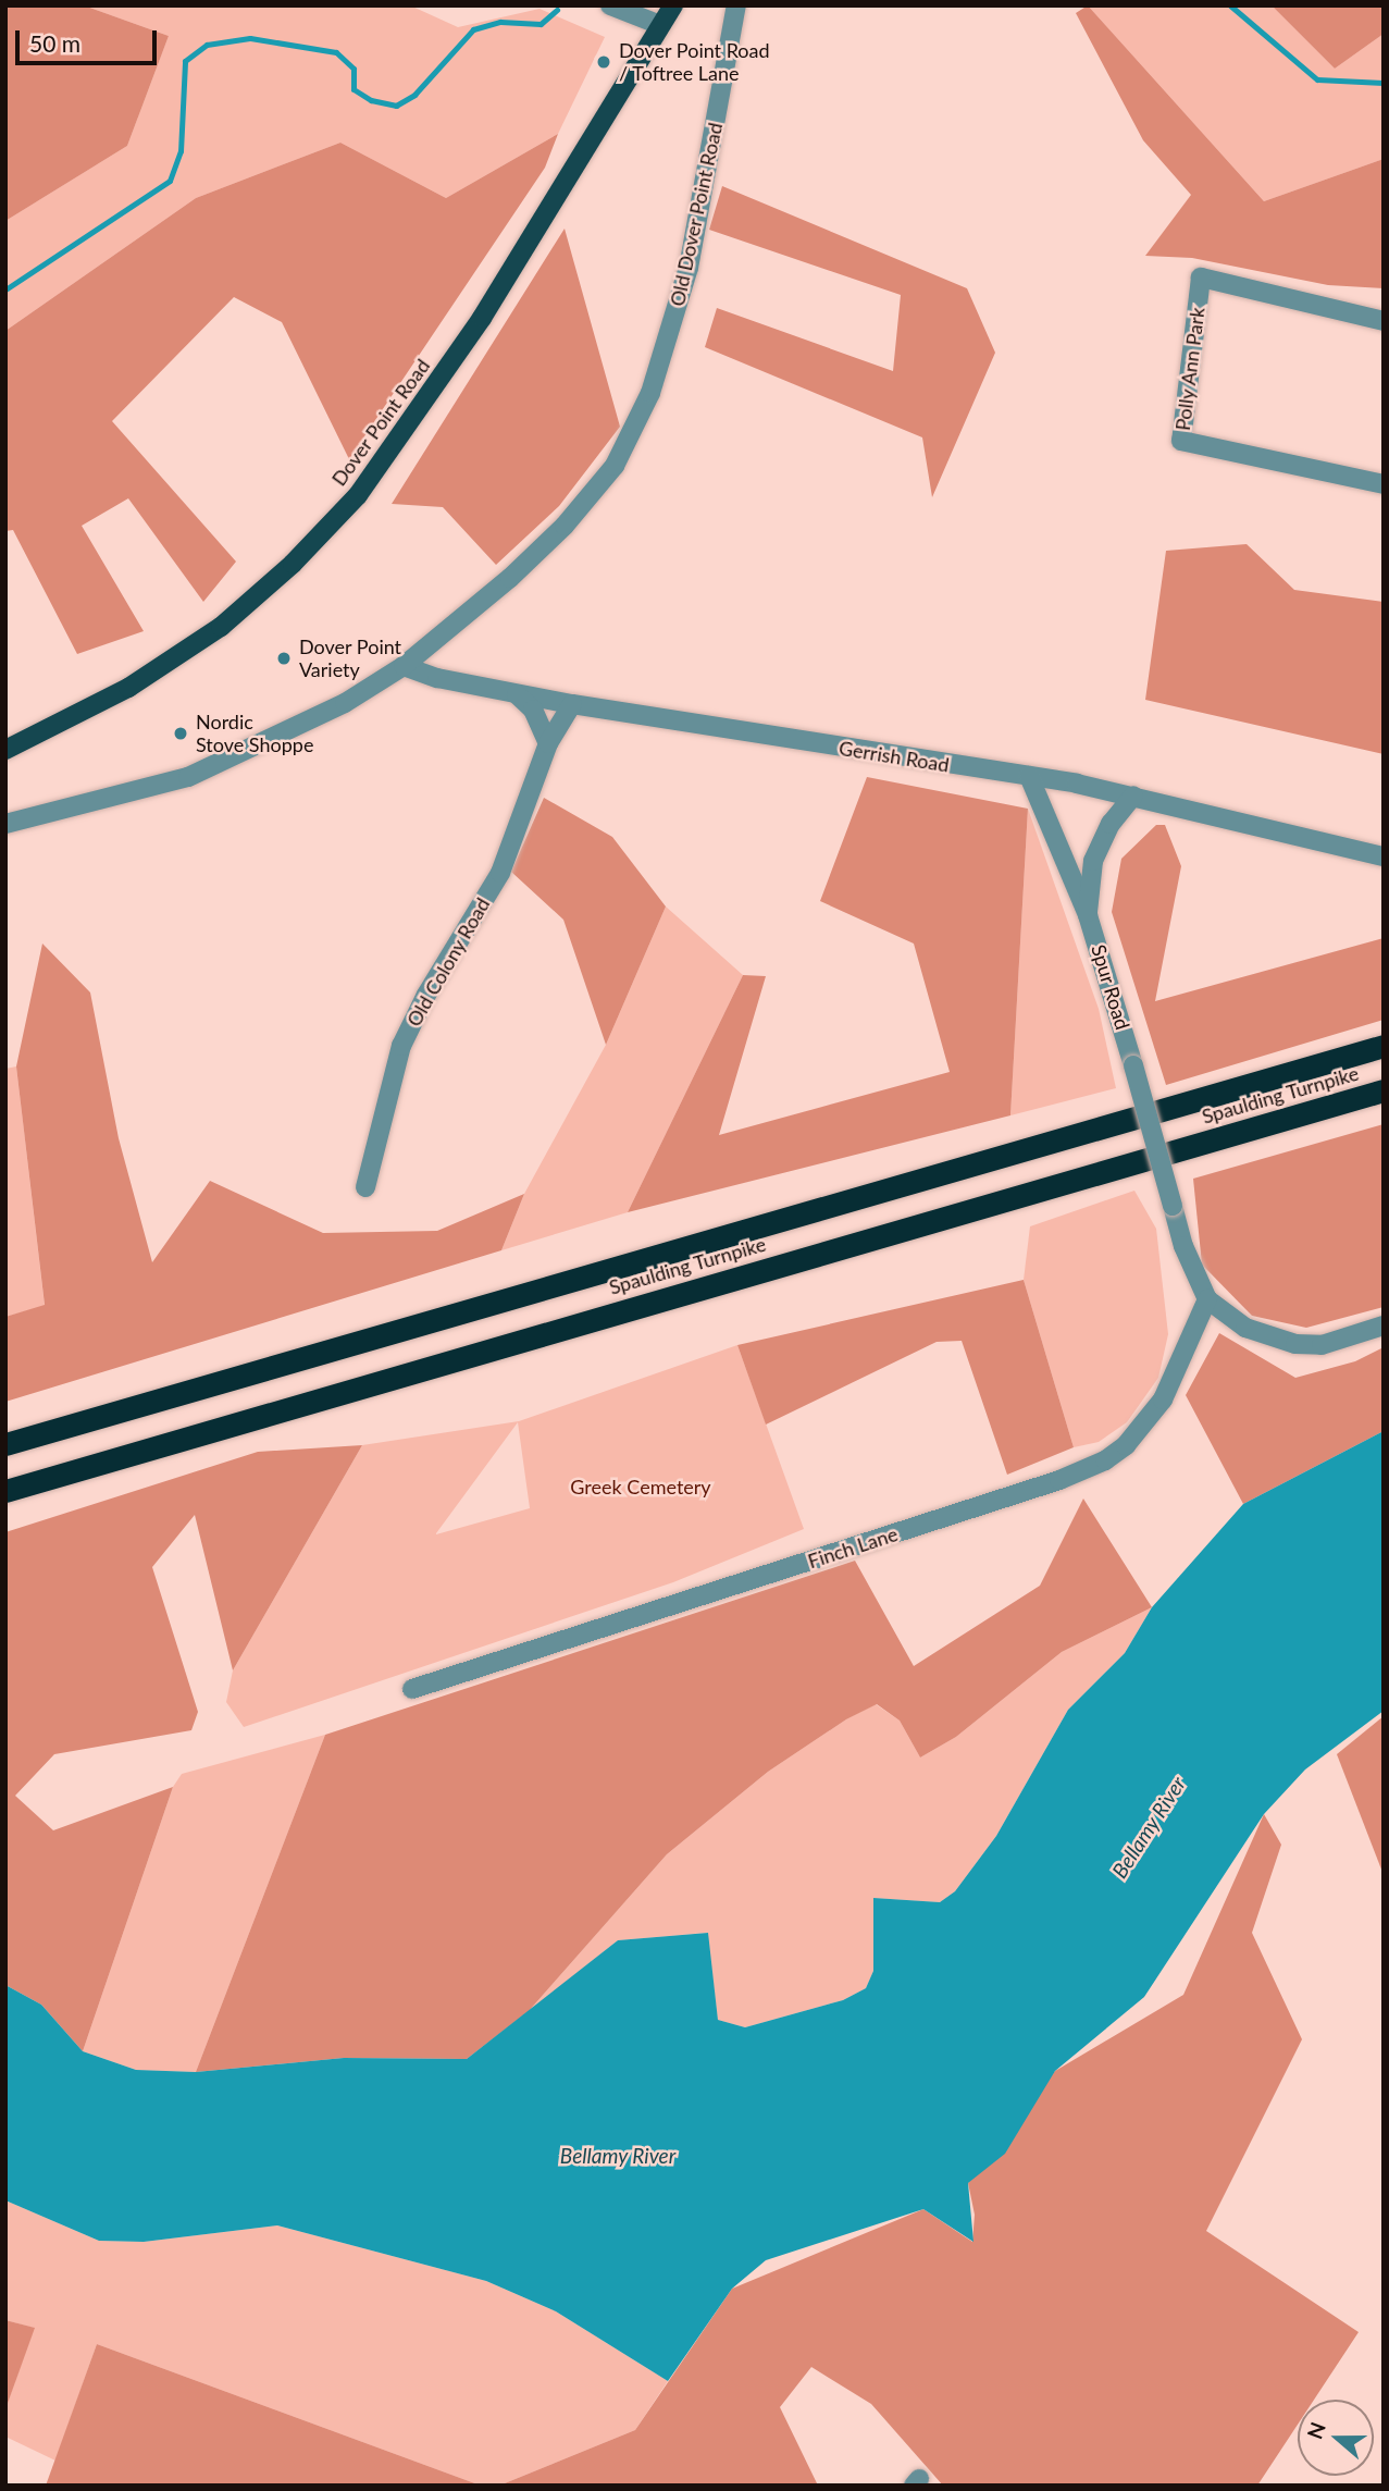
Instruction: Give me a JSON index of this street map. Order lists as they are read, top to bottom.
{
  "streets": {
    "highway": ["Spaulding Turnpike"],
    "main road": ["Dover Point Road"],
    "street": [
      "Old Dover Point Road",
      "Polly Ann Park",
      "Gerrish Road",
      "Old Colony Road",
      "Spur Road",
      "Finch Lane"
    ]
  },
  "crossings": [
    ["Old Dover Point Road", "Gerrish Road"],
    ["Gerrish Road", "Old Colony Road"],
    ["Gerrish Road", "Spur Road"],
    ["Spur Road", "Finch Lane"]
  ],
  "water": ["Bellamy River"],
  "parks": ["Greek Cemetery"],
  "places": ["Dover Point Road / Toftree Lane", "Dover Point Variety", "Nordic Stove Shoppe"],
  "scale_bar": "50 m",
  "north": "left"
}
